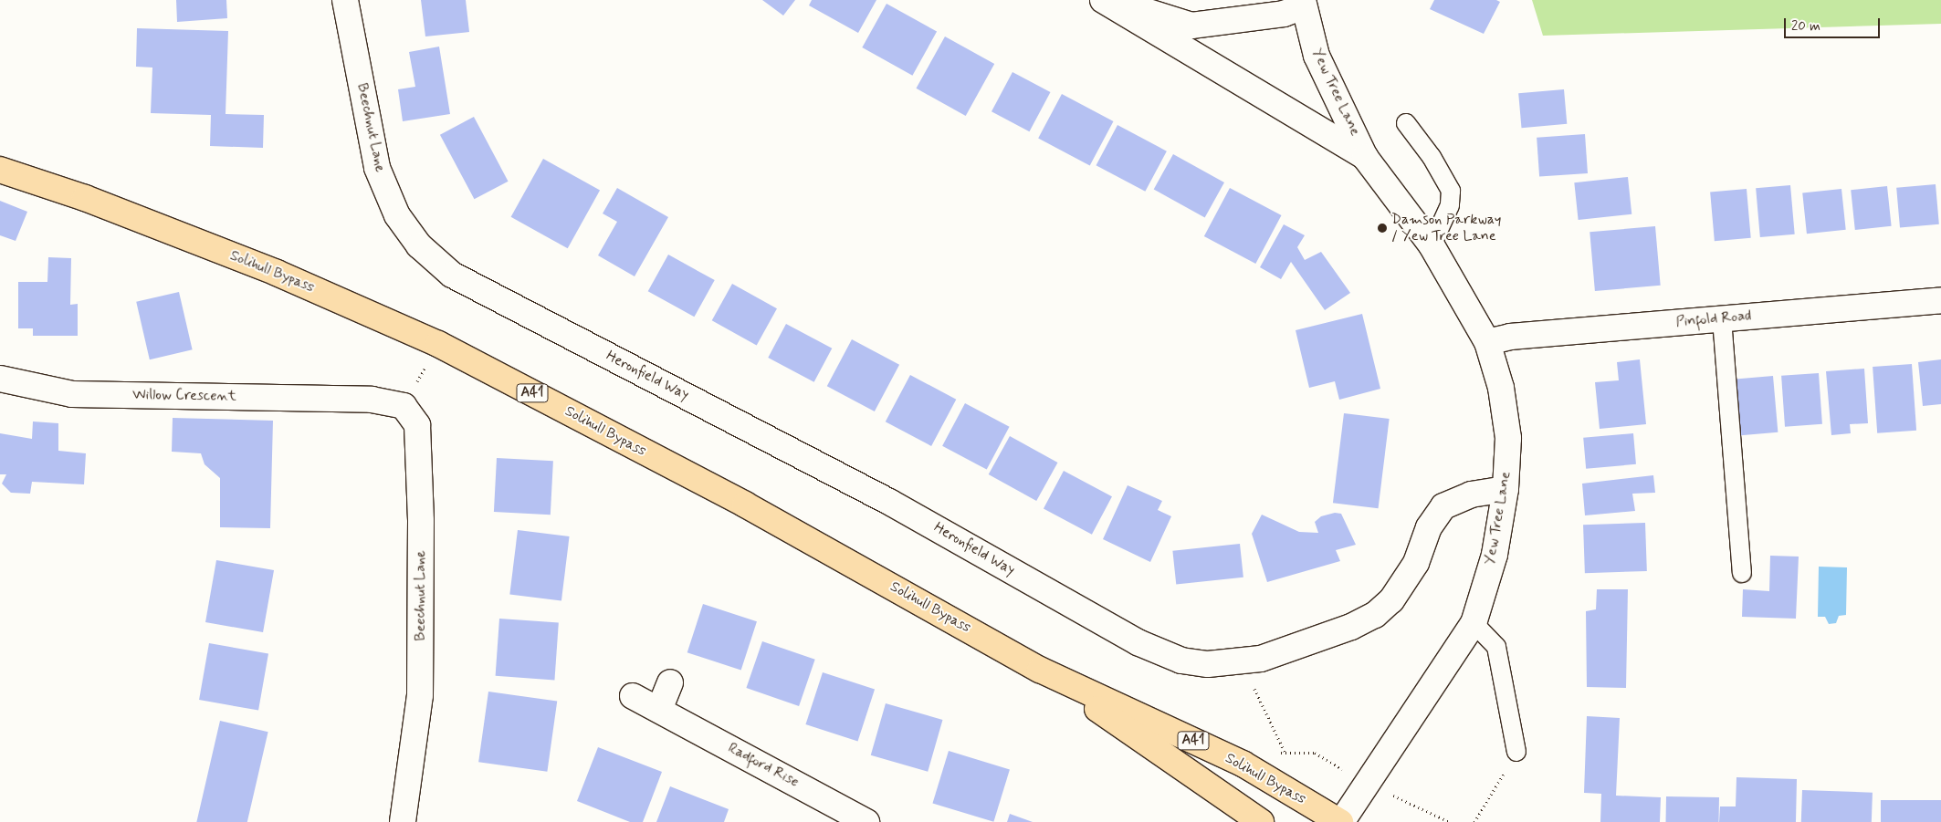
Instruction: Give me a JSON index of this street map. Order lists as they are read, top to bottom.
{
  "streets": {
    "highway": ["Solihull Bypass", "A41"],
    "street": [
      "Yew Tree Lane",
      "Beechnut Lane",
      "Pinfold Road",
      "Heronfield Way",
      "Willow Crescent",
      "Radford Rise"
    ]
  },
  "crossings": [
    ["Yew Tree Lane", "Solihull Bypass"],
    ["Yew Tree Lane", "Pinfold Road"],
    ["Yew Tree Lane", "Heronfield Way"],
    ["Beechnut Lane", "Heronfield Way"],
    ["Beechnut Lane", "Willow Crescent"]
  ],
  "places": ["Damson Parkway / Yew Tree Lane"],
  "scale_bar": "20 m"
}
